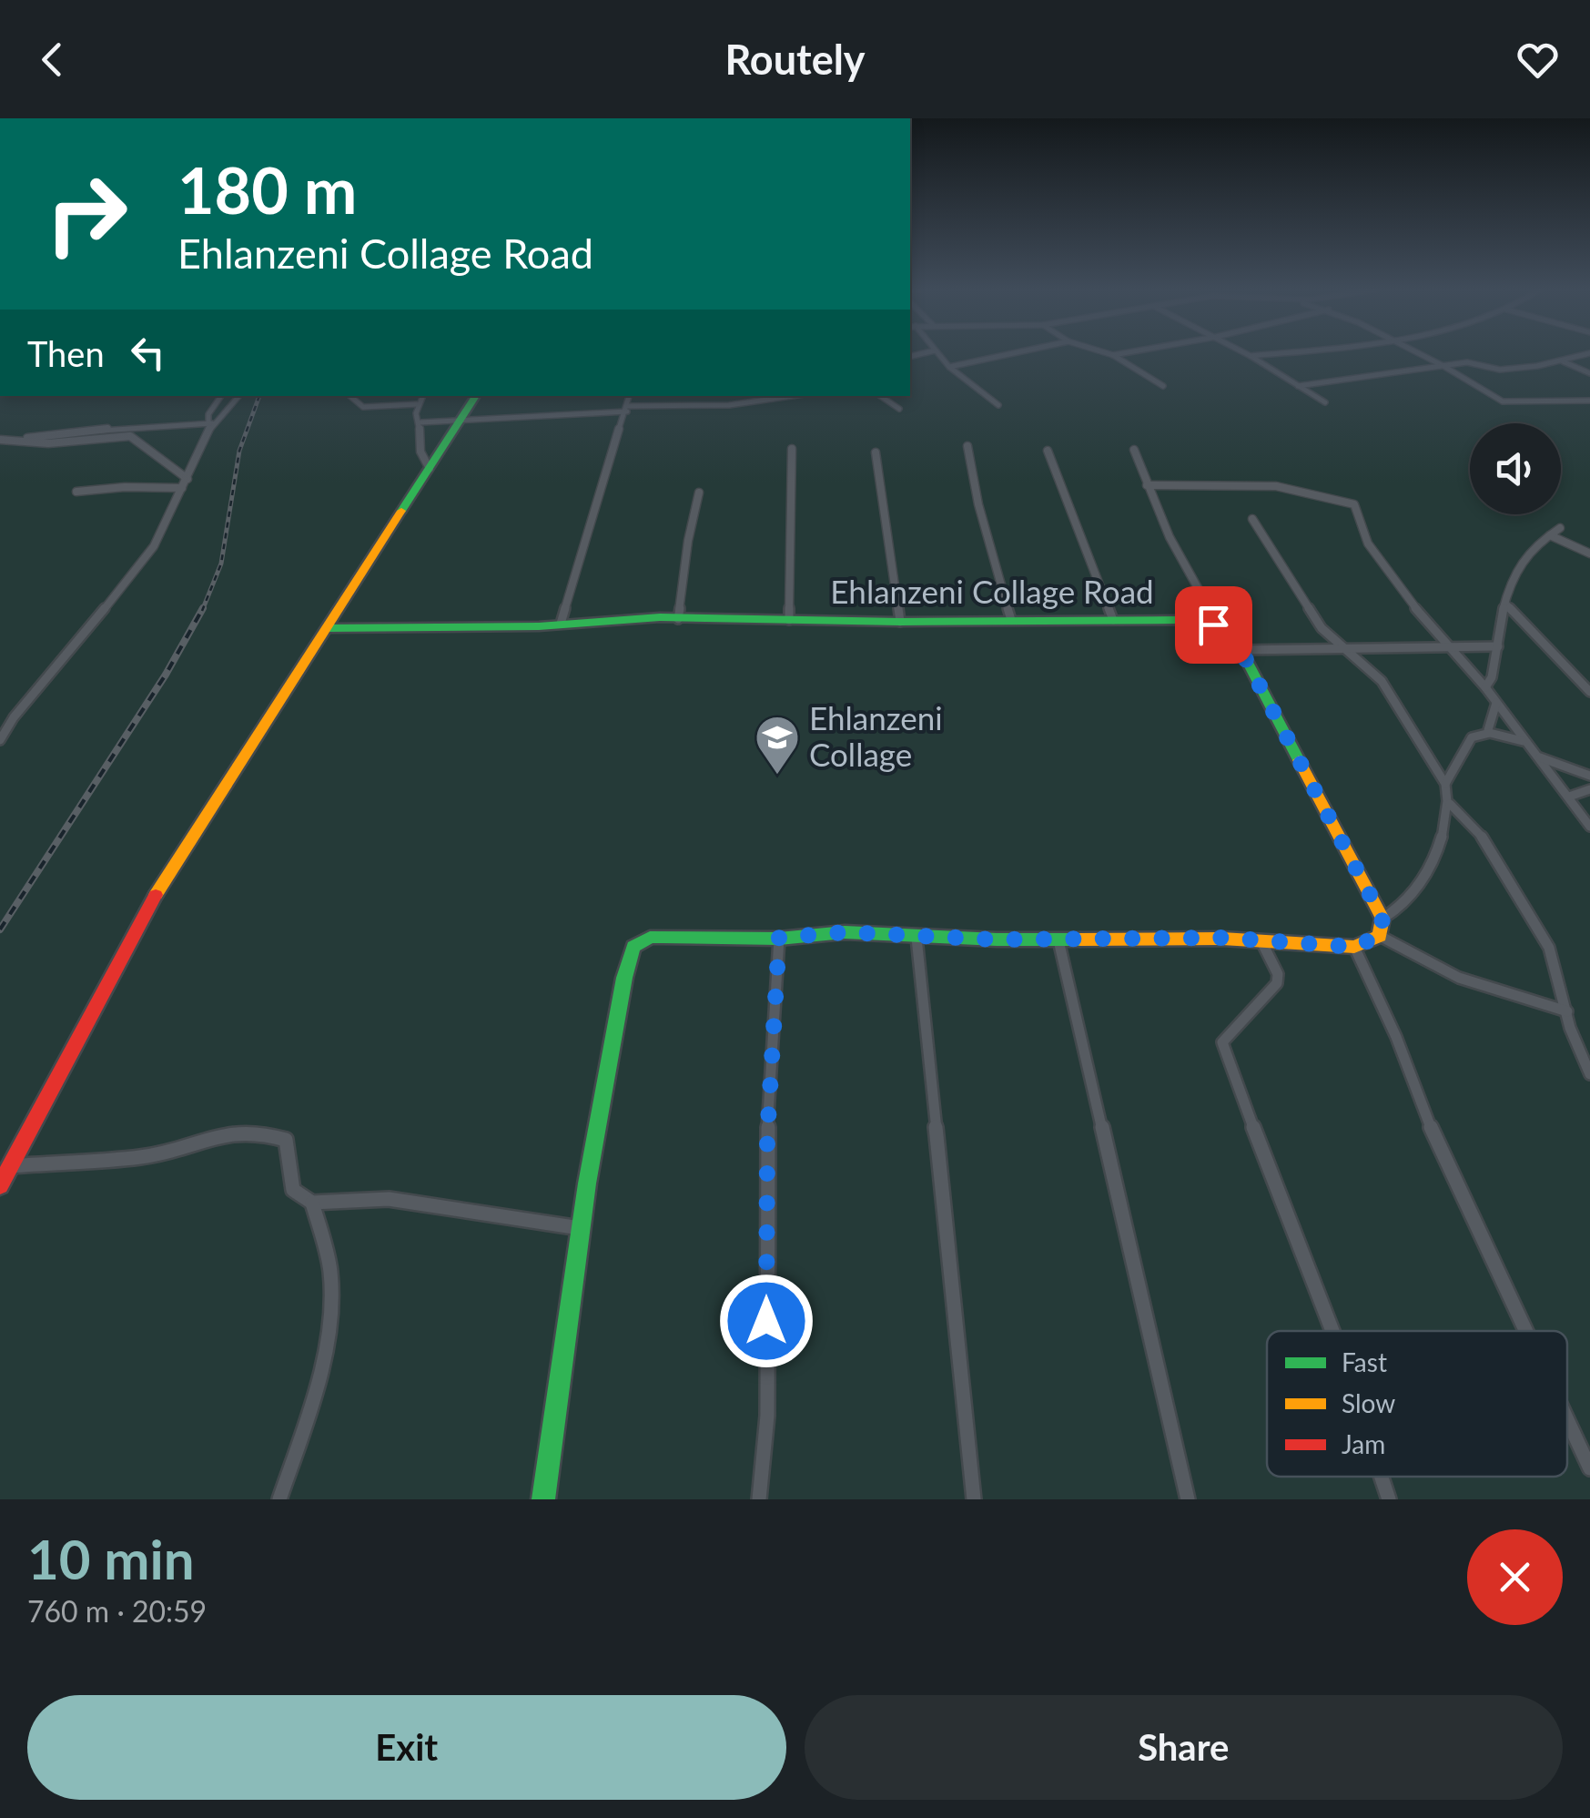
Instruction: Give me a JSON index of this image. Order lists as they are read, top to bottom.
{
  "streets": {
    "street": ["Ehlanzeni Collage Road"]
  },
  "places": {
    "school or university": ["Ehlanzeni Collage"]
  },
  "legend": ["Fast", "Slow", "Jam"],
  "page": {
    "header": "Routely",
    "turn": ["180 m", "Ehlanzeni Collage Road"],
    "then": "Then",
    "heading": ["10 min", "760 m · 20:59"],
    "buttons": ["Exit", "Share"]
  }
}
